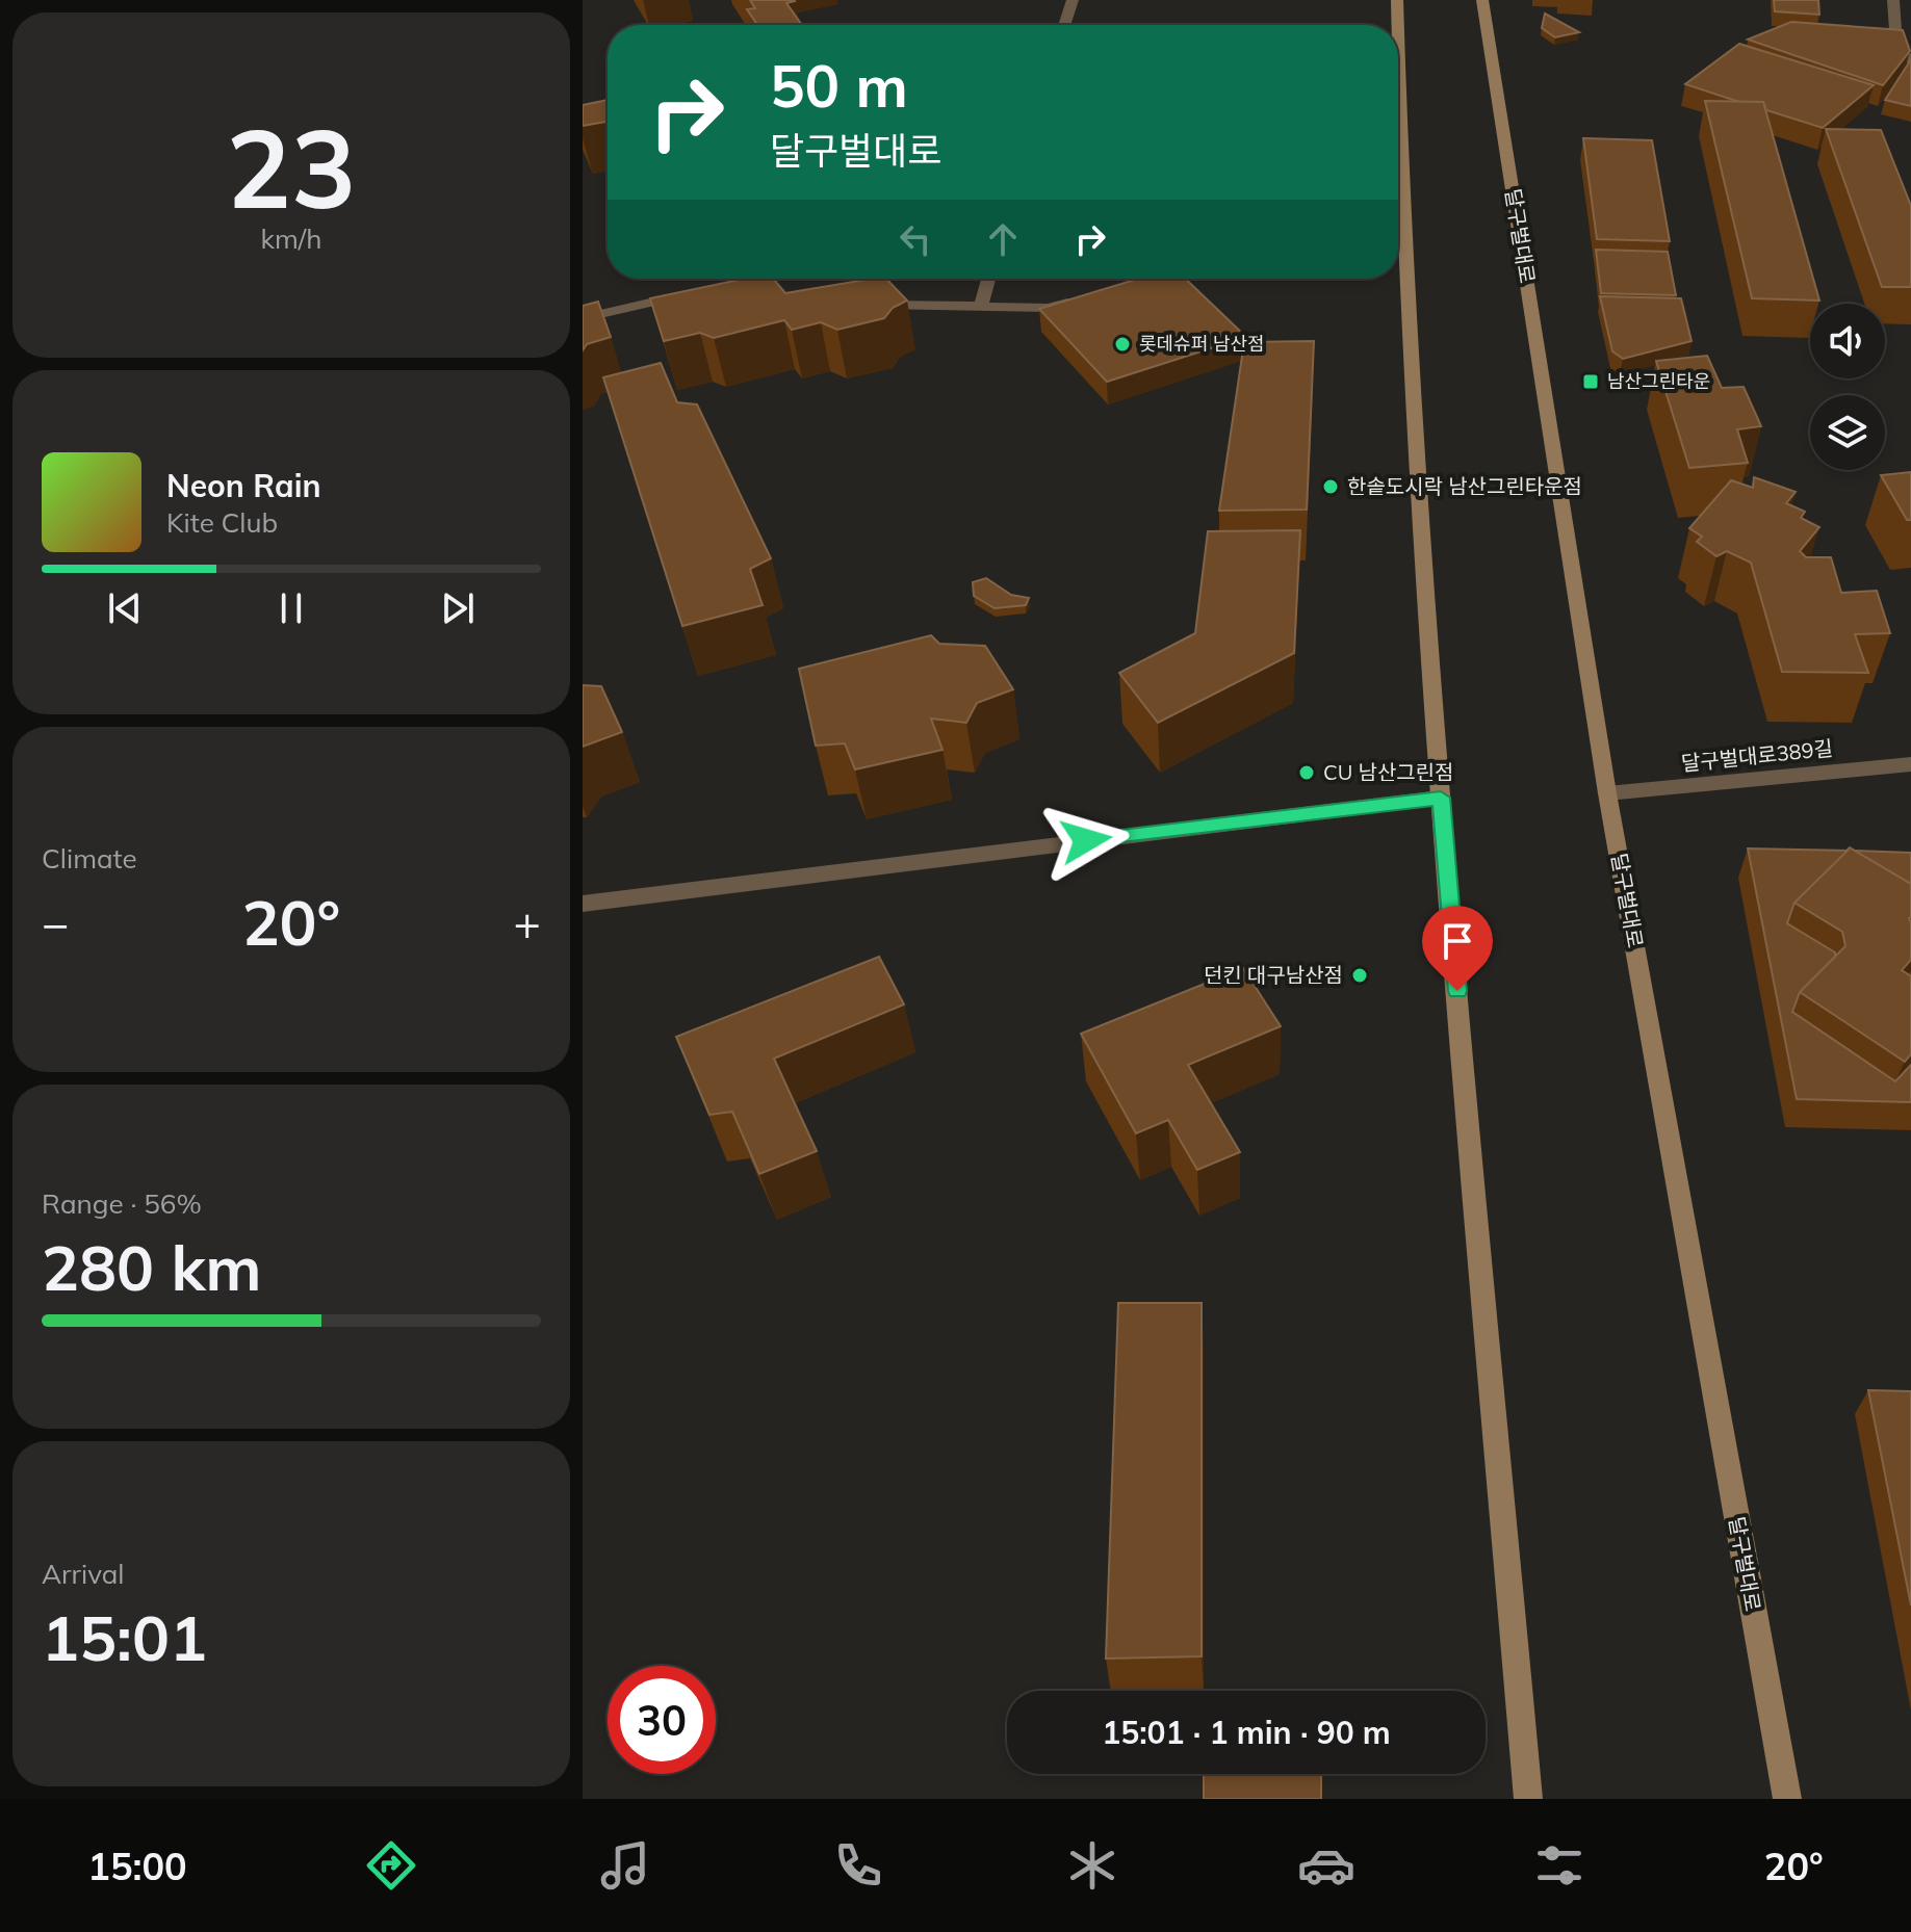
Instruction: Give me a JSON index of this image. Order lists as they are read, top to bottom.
{
  "streets": {
    "main road": ["달구벌대로"],
    "street": ["달구벌대로389길"]
  },
  "crossings": [
    ["달구벌대로", "달구벌대로389길"]
  ],
  "places": {
    "other": [
      "롯데슈퍼 남산점",
      "한솥도시락 남산그린타운점",
      "CU 남산그린점",
      "던킨 대구남산점"
    ],
    "transit": ["남산그린타운"]
  },
  "page": {
    "tile": [
      ["23", "km/h"],
      "Climate",
      ["Range · 56%", "280 km"],
      ["Arrival", "15:01"]
    ],
    "turn": ["50 m", "달구벌대로"],
    "song": ["Neon Rain", "Kite Club"],
    "heat": ["−", "20°", "+"],
    "limit": "30",
    "trip": "15:01 · 1 min · 90 m",
    "tabs": ["15:00", "20°"]
  }
}
